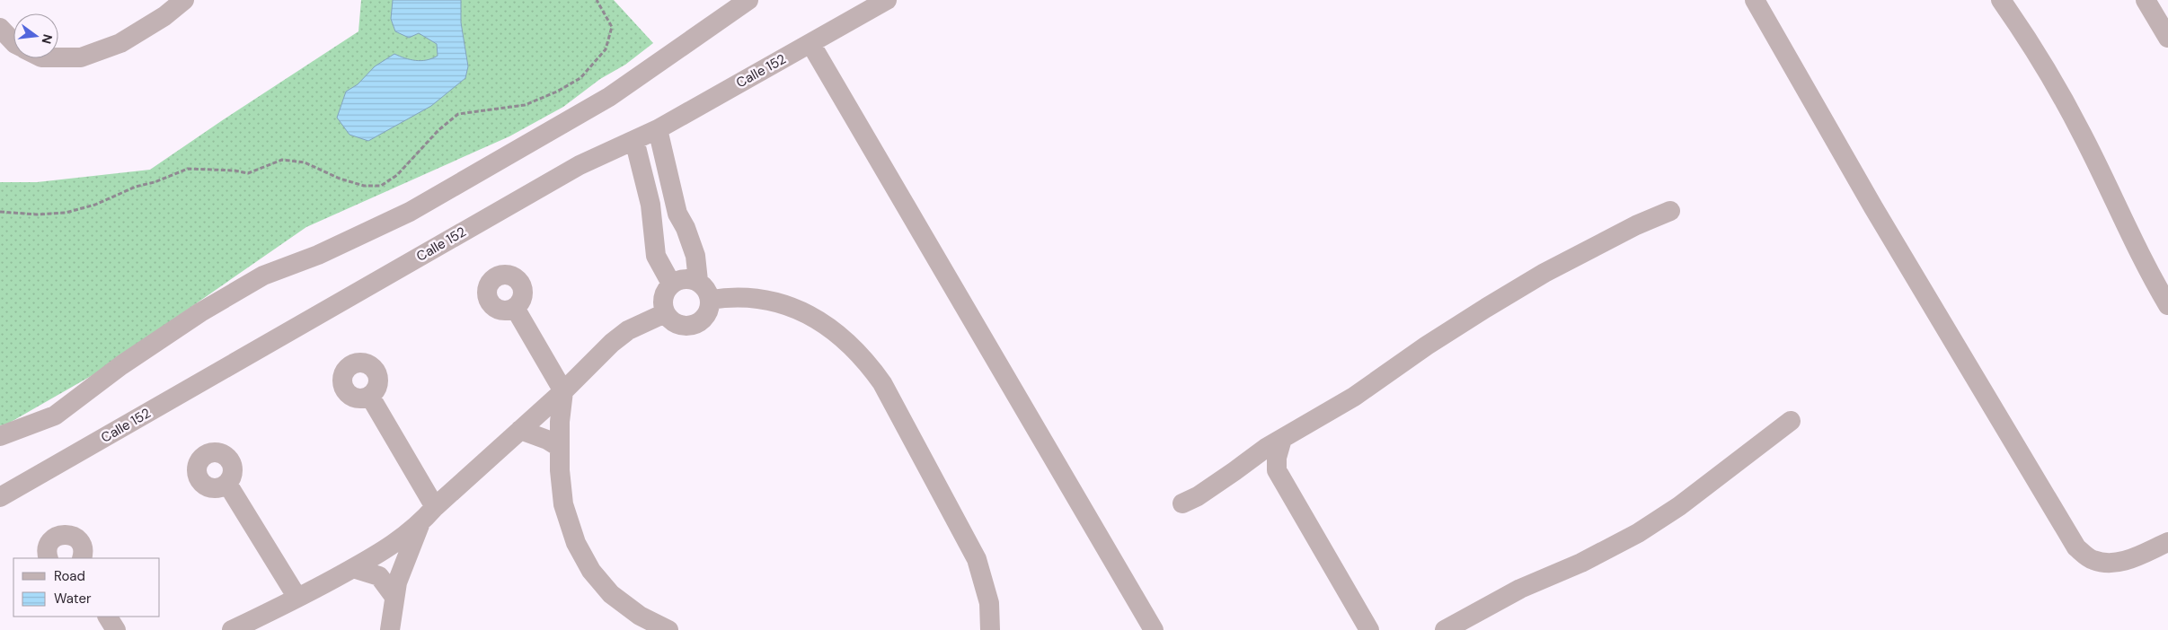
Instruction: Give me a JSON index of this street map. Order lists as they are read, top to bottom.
{
  "streets": {
    "street": ["Calle 152"]
  },
  "legend": ["Road", "Water"],
  "north": "right"
}
